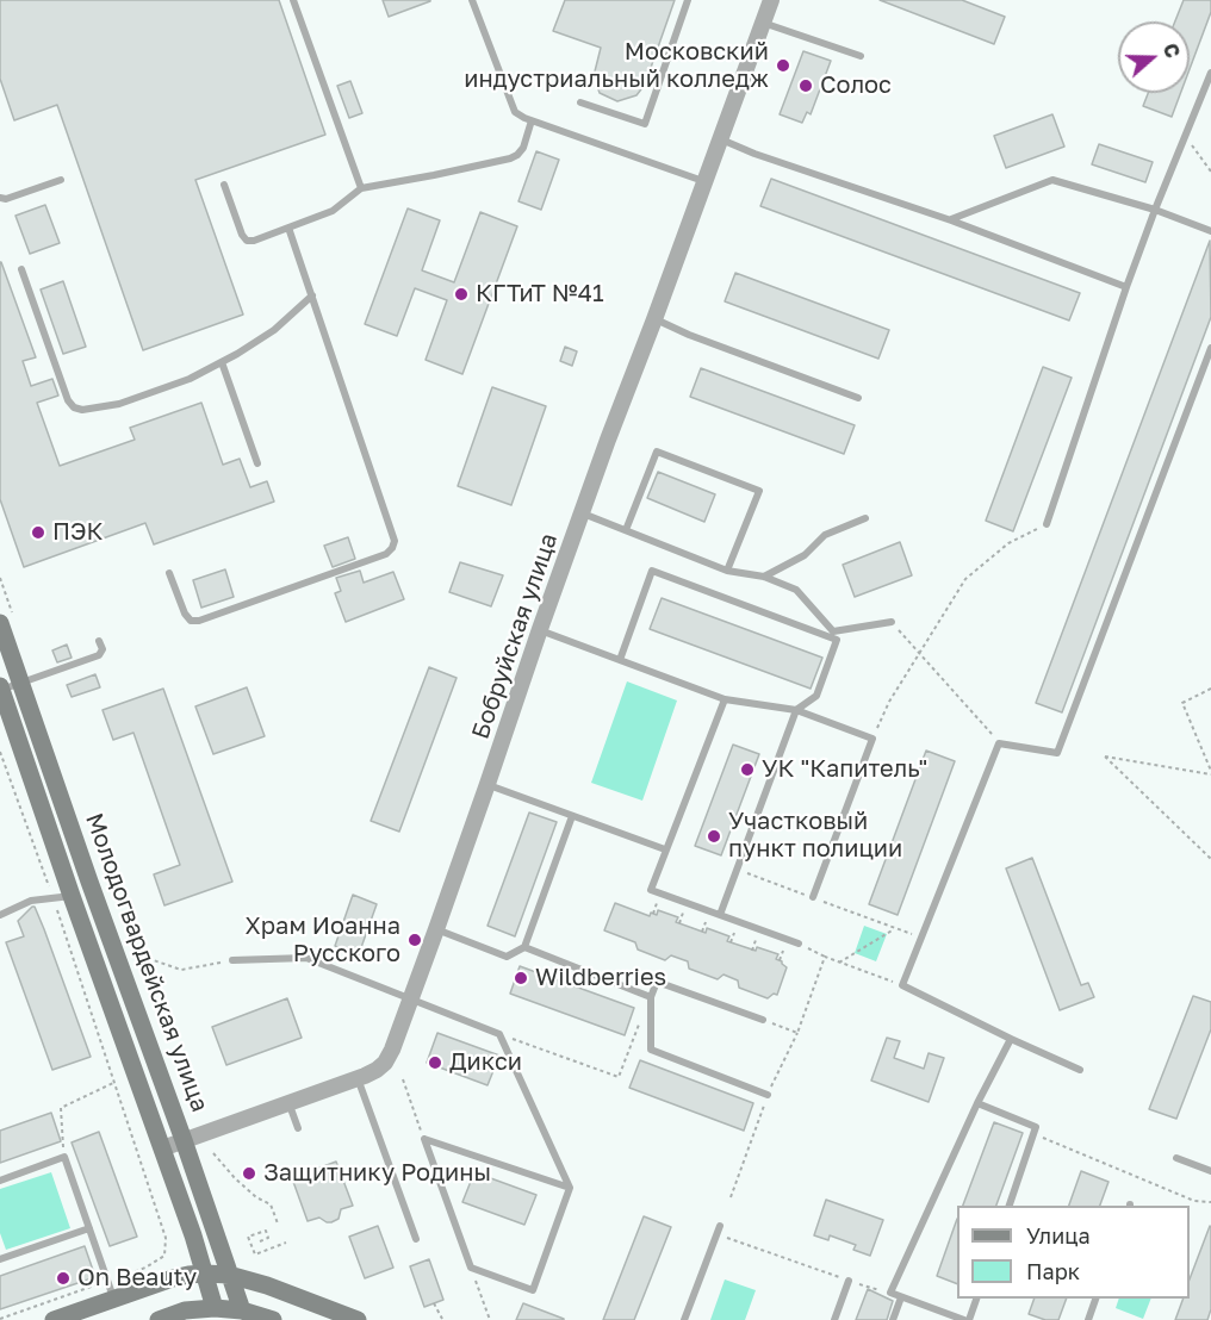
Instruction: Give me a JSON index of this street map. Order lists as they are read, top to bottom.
{
  "streets": {
    "main road": ["Молодогвардейская улица"],
    "street": ["Бобруйская улица"]
  },
  "crossings": [
    ["Бобруйская улица", "Молодогвардейская улица"]
  ],
  "places": [
    "Московский индустриальный колледж",
    "Солос",
    "КГТиТ №41",
    "ПЭК",
    "УК \"Капитель\"",
    "Участковый пункт полиции",
    "Храм Иоанна Русского",
    "Wildberries",
    "Дикси",
    "Защитнику Родины",
    "On Beauty"
  ],
  "legend": ["Улица", "Парк"],
  "north": "right"
}
